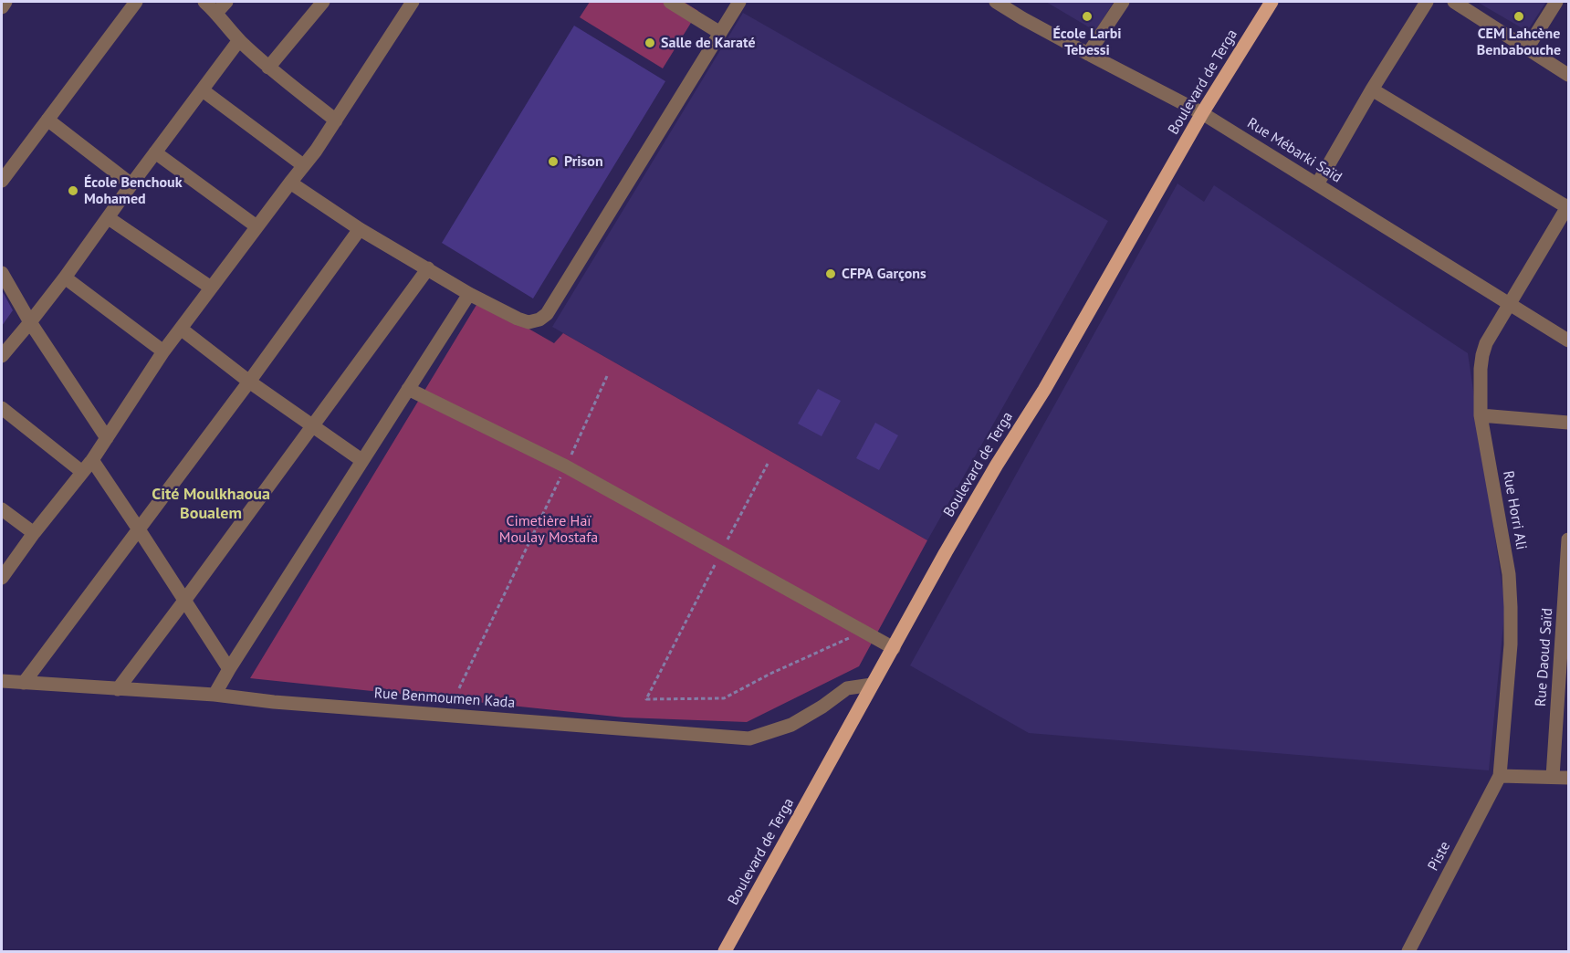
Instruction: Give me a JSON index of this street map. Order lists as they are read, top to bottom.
{
  "streets": {
    "main road": ["Boulevard de Terga"],
    "street": [
      "Rue Mébarki Saïd",
      "Rue Horri Ali",
      "Rue Daoud Saïd",
      "Rue Benmoumen Kada",
      "Piste"
    ]
  },
  "crossings": [
    ["Boulevard de Terga", "Rue Mébarki Saïd"],
    ["Boulevard de Terga", "Rue Benmoumen Kada"],
    ["Rue Mébarki Saïd", "Rue Horri Ali"],
    ["Rue Horri Ali", "Piste"]
  ],
  "districts": ["Cité Moulkhaoua Boualem"],
  "parks": ["Cimetière Haï Moulay Mostafa"],
  "places": [
    "École Larbi Tebessi",
    "CEM Lahcène Benbabouche",
    "Salle de Karaté",
    "Prison",
    "École Benchouk Mohamed",
    "CFPA Garçons"
  ]
}
